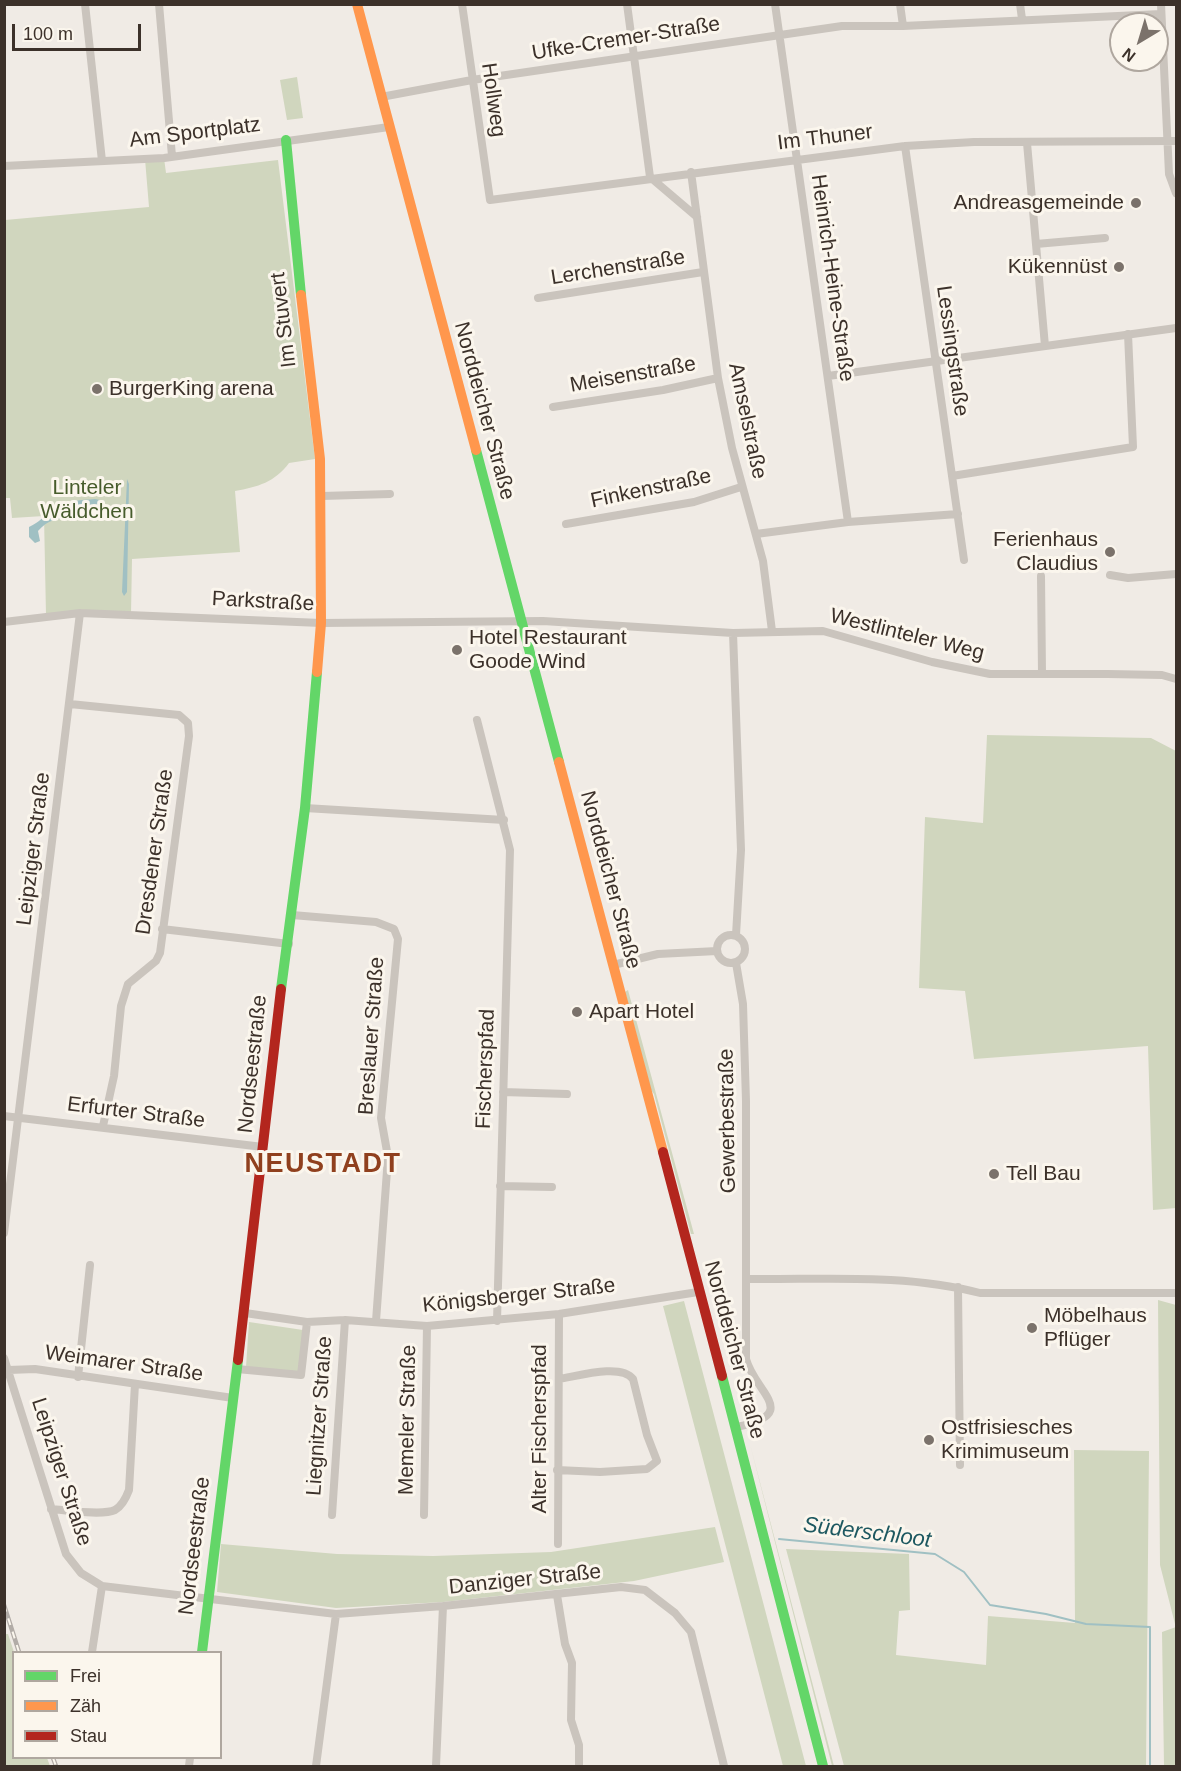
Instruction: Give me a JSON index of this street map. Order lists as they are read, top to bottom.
{
  "streets": {
    "main road": ["Im Stuvert", "Norddeicher Straße", "Nordseestraße"],
    "street": [
      "Ufke-Cremer-Straße",
      "Hollweg",
      "Am Sportplatz",
      "Im Thuner",
      "Lerchenstraße",
      "Heinrich-Heine-Straße",
      "Lessingstraße",
      "Meisenstraße",
      "Amselstraße",
      "Finkenstraße",
      "Parkstraße",
      "Westlinteler Weg",
      "Leipziger Straße",
      "Dresdener Straße",
      "Breslauer Straße",
      "Fischerspfad",
      "Erfurter Straße",
      "Gewerbestraße",
      "Königsberger Straße",
      "Weimarer Straße",
      "Liegnitzer Straße",
      "Memeler Straße",
      "Alter Fischerspfad",
      "Danziger Straße"
    ]
  },
  "crossings": [
    ["Ufke-Cremer-Straße", "Hollweg"],
    ["Ufke-Cremer-Straße", "Heinrich-Heine-Straße"],
    ["Ufke-Cremer-Straße", "Norddeicher Straße"],
    ["Hollweg", "Im Thuner"],
    ["Am Sportplatz", "Im Stuvert"],
    ["Am Sportplatz", "Norddeicher Straße"],
    ["Im Thuner", "Heinrich-Heine-Straße"],
    ["Im Thuner", "Lessingstraße"],
    ["Im Thuner", "Amselstraße"],
    ["Lerchenstraße", "Amselstraße"],
    ["Im Stuvert", "Parkstraße"],
    ["Im Stuvert", "Nordseestraße"],
    ["Meisenstraße", "Amselstraße"],
    ["Norddeicher Straße", "Parkstraße"],
    ["Norddeicher Straße", "Westlinteler Weg"],
    ["Norddeicher Straße", "Gewerbestraße"],
    ["Norddeicher Straße", "Königsberger Straße"],
    ["Amselstraße", "Finkenstraße"],
    ["Amselstraße", "Westlinteler Weg"],
    ["Parkstraße", "Westlinteler Weg"],
    ["Parkstraße", "Leipziger Straße"],
    ["Parkstraße", "Nordseestraße"],
    ["Westlinteler Weg", "Gewerbestraße"],
    ["Leipziger Straße", "Dresdener Straße"],
    ["Leipziger Straße", "Nordseestraße"],
    ["Leipziger Straße", "Erfurter Straße"],
    ["Leipziger Straße", "Weimarer Straße"],
    ["Leipziger Straße", "Danziger Straße"],
    ["Dresdener Straße", "Erfurter Straße"],
    ["Breslauer Straße", "Nordseestraße"],
    ["Breslauer Straße", "Königsberger Straße"],
    ["Nordseestraße", "Erfurter Straße"],
    ["Nordseestraße", "Königsberger Straße"],
    ["Nordseestraße", "Weimarer Straße"],
    ["Nordseestraße", "Danziger Straße"],
    ["Fischerspfad", "Königsberger Straße"],
    ["Königsberger Straße", "Liegnitzer Straße"],
    ["Königsberger Straße", "Memeler Straße"],
    ["Königsberger Straße", "Alter Fischerspfad"]
  ],
  "districts": ["NEUSTADT"],
  "water": ["Süderschloot"],
  "parks": ["Linteler Wäldchen"],
  "places": [
    "Andreasgemeinde",
    "Kükennüst",
    "BurgerKing arena",
    "Ferienhaus Claudius",
    "Hotel Restaurant Goode Wind",
    "Apart Hotel",
    "Tell Bau",
    "Möbelhaus Pflüger",
    "Ostfrisiesches Krimimuseum"
  ],
  "legend": ["Frei", "Zäh", "Stau"],
  "scale_bar": "100 m",
  "north": "bottom left"
}
